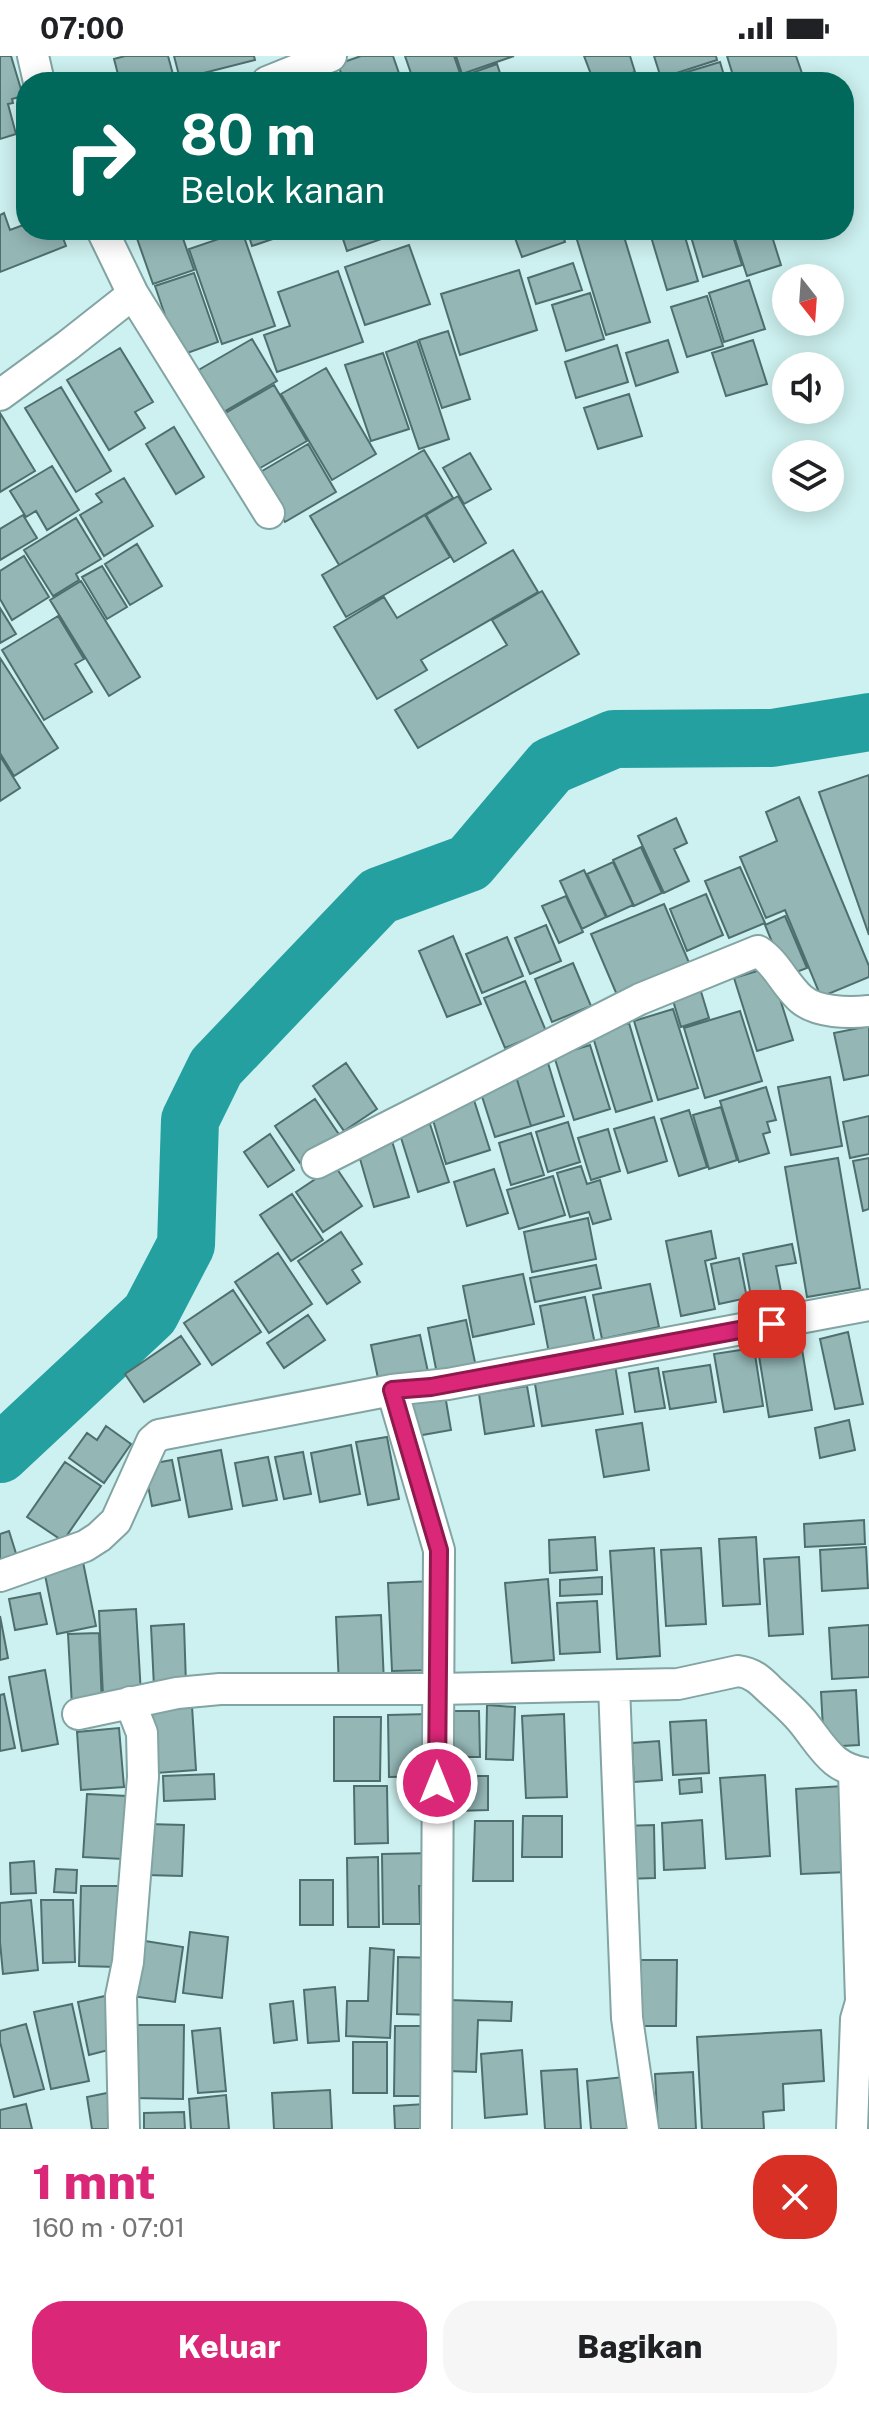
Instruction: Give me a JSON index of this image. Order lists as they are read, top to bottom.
{
  "north": "bottom",
  "page": {
    "status": "07:00",
    "turn": ["80 m", "Belok kanan"],
    "heading": ["1 mnt", "160 m · 07:01"],
    "buttons": ["Keluar", "Bagikan"]
  }
}
